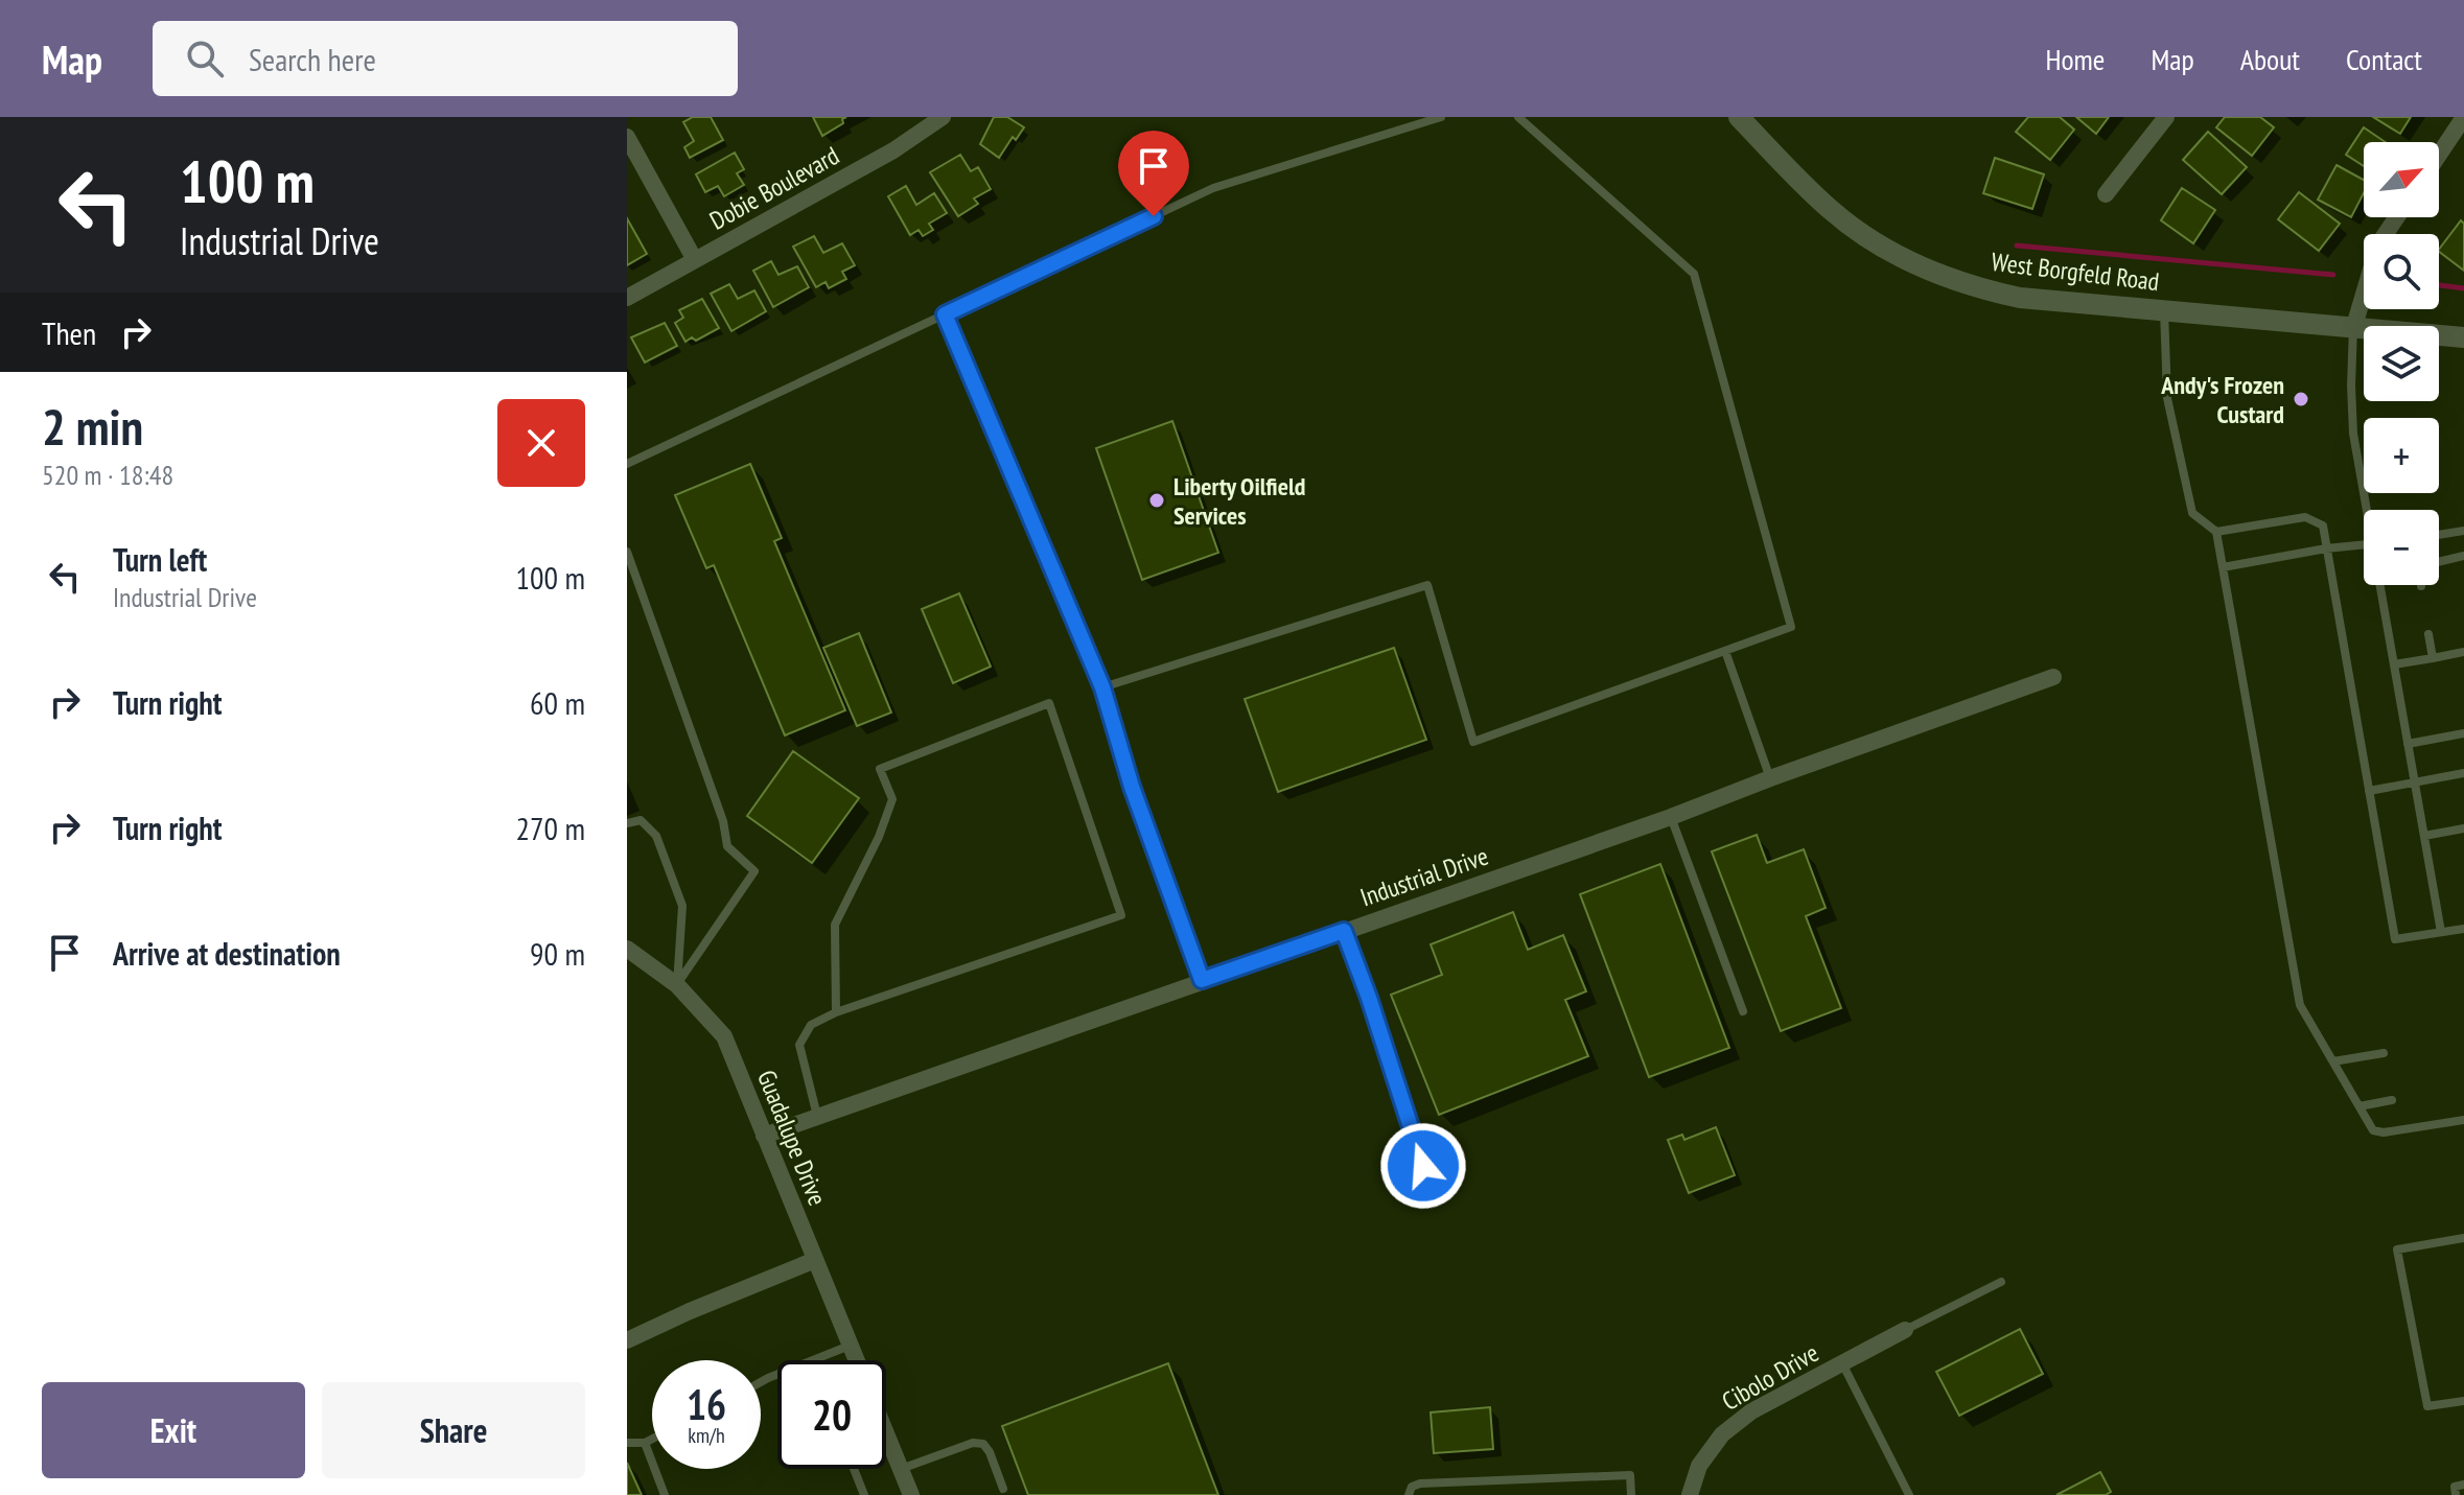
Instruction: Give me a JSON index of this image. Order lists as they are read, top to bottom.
{
  "streets": {
    "street": [
      "Dobie Boulevard",
      "West Borgfeld Road",
      "Industrial Drive",
      "Guadalupe Drive",
      "Cibolo Drive"
    ]
  },
  "crossings": [
    ["Industrial Drive", "Guadalupe Drive"]
  ],
  "places": ["Andy's Frozen Custard", "Liberty Oilfield Services"],
  "north": "top right",
  "page": {
    "header": "Map",
    "search": "Search here",
    "nav": [
      "Home",
      "Map",
      "About",
      "Contact"
    ],
    "turn": ["100 m", "Industrial Drive"],
    "map_buttons": ["+", "−"],
    "then": "Then",
    "heading": ["2 min", "520 m · 18:48"],
    "list": [
      {
        "name": "Turn left",
        "note": "Industrial Drive",
        "value": "100 m"
      },
      {
        "name": "Turn right",
        "value": "60 m"
      },
      {
        "name": "Turn right",
        "value": "270 m"
      },
      {
        "name": "Arrive at destination",
        "value": "90 m"
      }
    ],
    "speed": "16 km/h",
    "limit": "20",
    "buttons": ["Exit", "Share"]
  }
}
